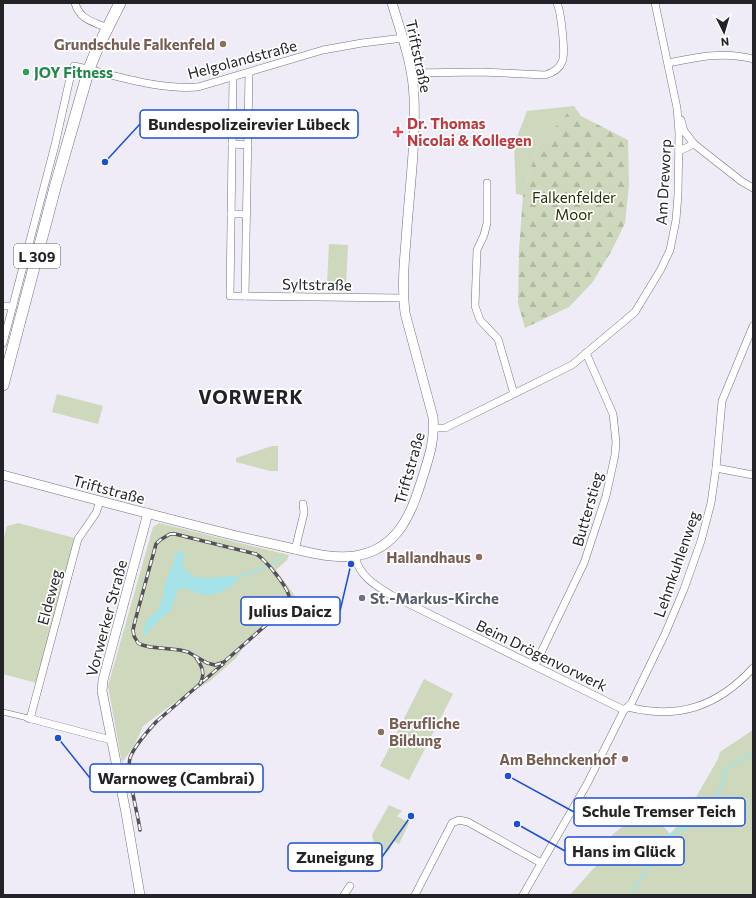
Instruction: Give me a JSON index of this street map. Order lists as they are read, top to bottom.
{
  "streets": {
    "main road": ["L 309"],
    "street": [
      "Triftstraße",
      "Helgolandstraße",
      "Am Dreworp",
      "Syltstraße",
      "Butterstieg",
      "Lehmkuhlenweg",
      "Eldeweg",
      "Vorwerker Straße",
      "Beim Drögenvorwerk"
    ]
  },
  "crossings": [
    ["Triftstraße", "Helgolandstraße"],
    ["Triftstraße", "Am Dreworp"],
    ["Triftstraße", "Syltstraße"],
    ["Triftstraße", "Eldeweg"],
    ["Triftstraße", "Vorwerker Straße"],
    ["Triftstraße", "Beim Drögenvorwerk"],
    ["Helgolandstraße", "L 309"],
    ["Am Dreworp", "Butterstieg"],
    ["Butterstieg", "Beim Drögenvorwerk"],
    ["Lehmkuhlenweg", "Beim Drögenvorwerk"]
  ],
  "districts": ["VORWERK"],
  "parks": ["Falkenfelder Moor"],
  "places": {
    "other": [
      "Grundschule Falkenfeld",
      "JOY Fitness",
      "Bundespolizeirevier Lübeck",
      "Hallandhaus",
      "Julius Daicz",
      "St.-Markus-Kirche",
      "Berufliche Bildung",
      "Warnoweg (Cambrai)",
      "Am Behnckenhof",
      "Schule Tremser Teich",
      "Zuneigung",
      "Hans im Glück"
    ],
    "health": ["Dr. Thomas Nicolai & Kollegen"]
  },
  "north": "bottom"
}
